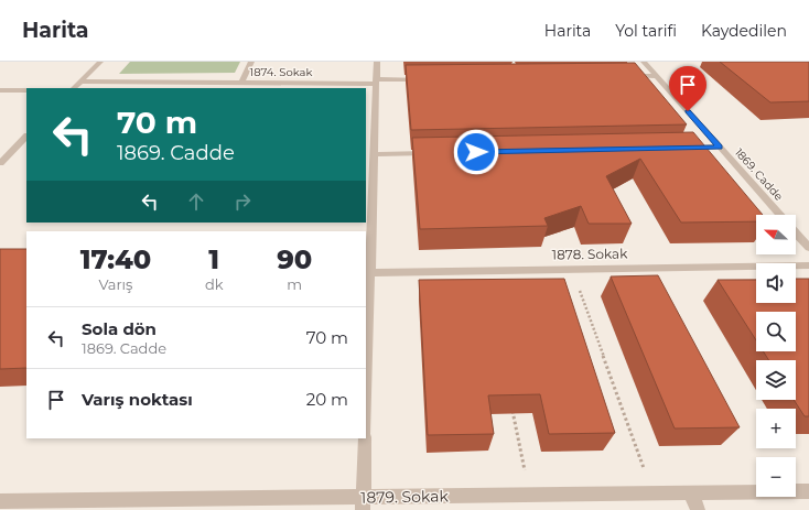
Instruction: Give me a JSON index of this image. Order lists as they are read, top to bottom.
{
  "streets": {
    "street": [
      "1874. Sokak",
      "1869. Cadde",
      "1878. Sokak",
      "1879. Sokak"
    ]
  },
  "north": "left",
  "page": {
    "header": "Harita",
    "nav": ["Harita", "Yol tarifi", "Kaydedilen"],
    "turn": ["70 m", "1869. Cadde"],
    "map_buttons": ["+", "−"],
    "eta": [
      "17:40",
      "Varış",
      "1",
      "dk",
      "90",
      "m"
    ],
    "list": [
      {
        "name": "Sola dön",
        "note": "1869. Cadde",
        "value": "70 m"
      },
      {
        "name": "Varış noktası",
        "value": "20 m"
      }
    ]
  }
}
